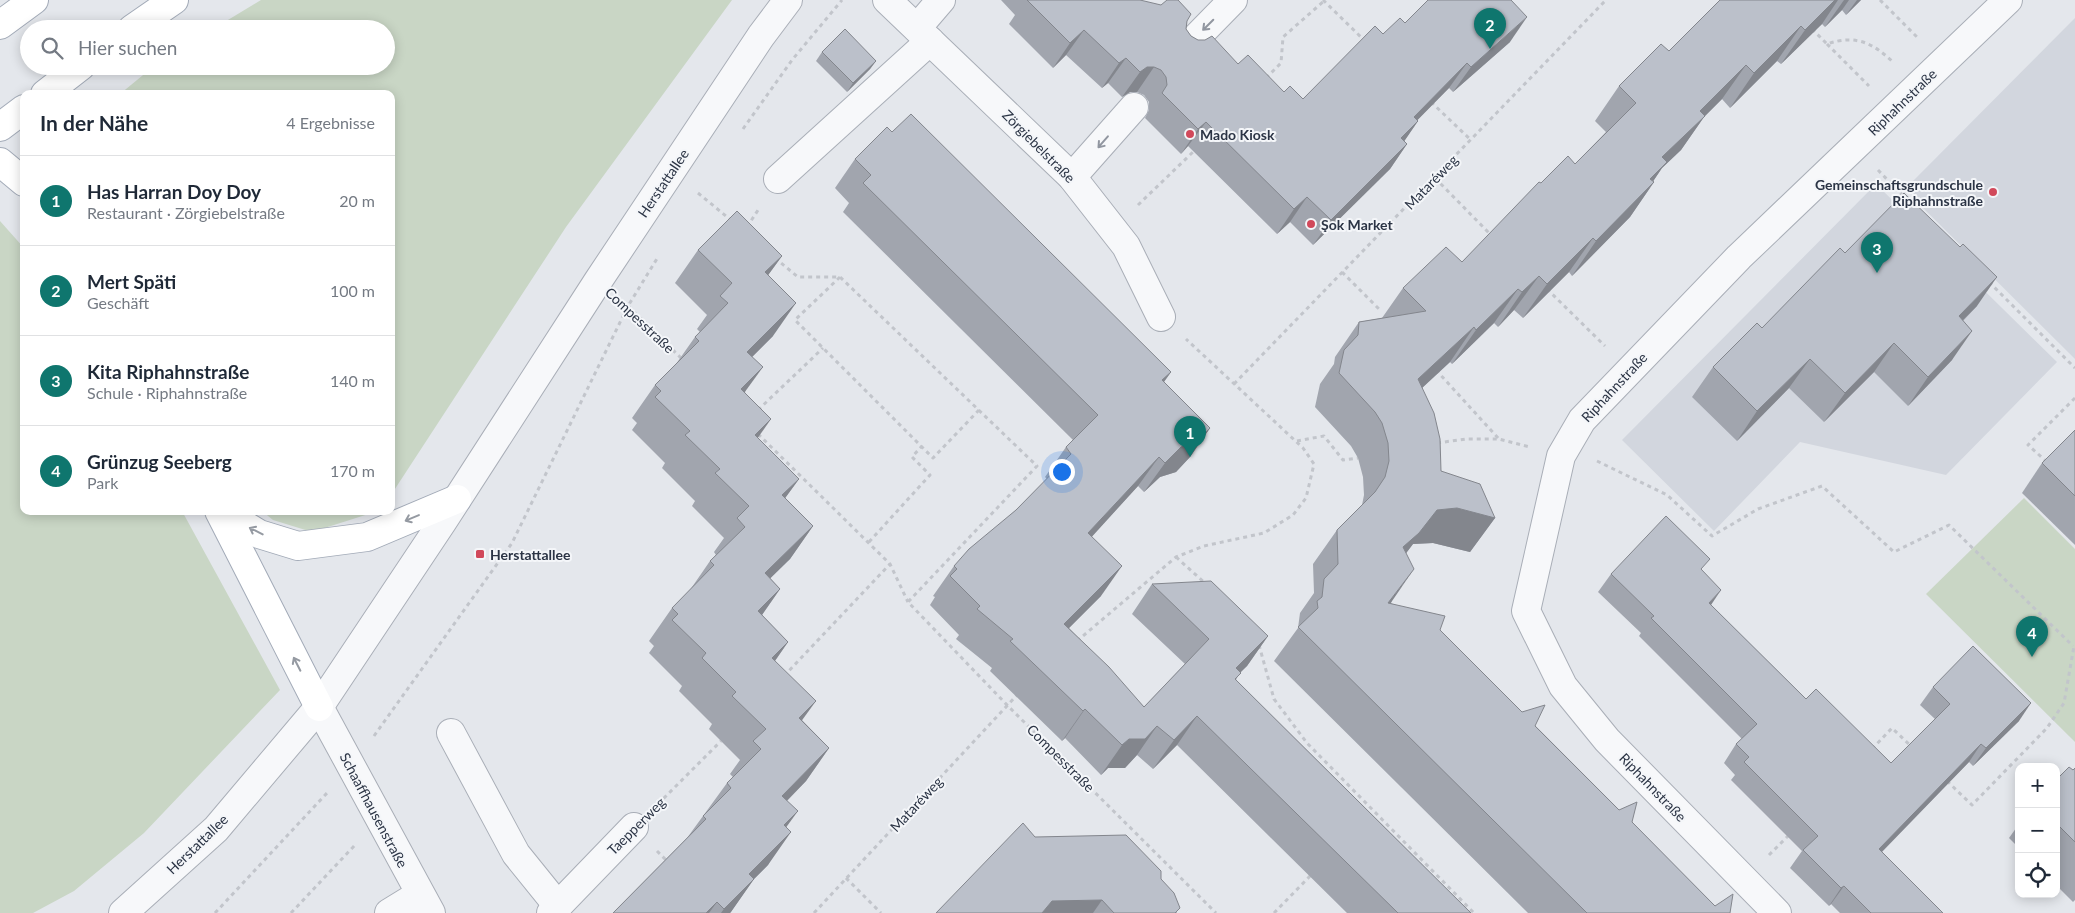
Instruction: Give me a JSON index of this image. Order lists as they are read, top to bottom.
{
  "streets": {
    "street": [
      "Riphahnstraße",
      "Zörgiebelstraße",
      "Herstattallee",
      "Schaaffhausenstraße",
      "Taepperweg"
    ],
    "path": ["Mataréweg", "Compesstraße"]
  },
  "crossings": [
    ["Mataréweg", "Compesstraße"],
    ["Herstattallee", "Compesstraße"],
    ["Herstattallee", "Schaaffhausenstraße"]
  ],
  "places": {
    "other": ["Mado Kiosk", "Gemeinschaftsgrundschule Riphahnstraße", "Şok Market"],
    "transit": ["Herstattallee"]
  },
  "page": {
    "pins": [
      "2",
      "3",
      "1",
      "4"
    ],
    "search": "Hier suchen",
    "heading": ["In der Nähe", "4 Ergebnisse"],
    "list": [
      {
        "mark": "1",
        "name": "Has Harran Doy Doy",
        "note": "Restaurant · Zörgiebelstraße",
        "value": "20 m"
      },
      {
        "mark": "2",
        "name": "Mert Späti",
        "note": "Geschäft",
        "value": "100 m"
      },
      {
        "mark": "3",
        "name": "Kita Riphahnstraße",
        "note": "Schule · Riphahnstraße",
        "value": "140 m"
      },
      {
        "mark": "4",
        "name": "Grünzug Seeberg",
        "note": "Park",
        "value": "170 m"
      }
    ],
    "map_buttons": ["+", "−"]
  }
}
